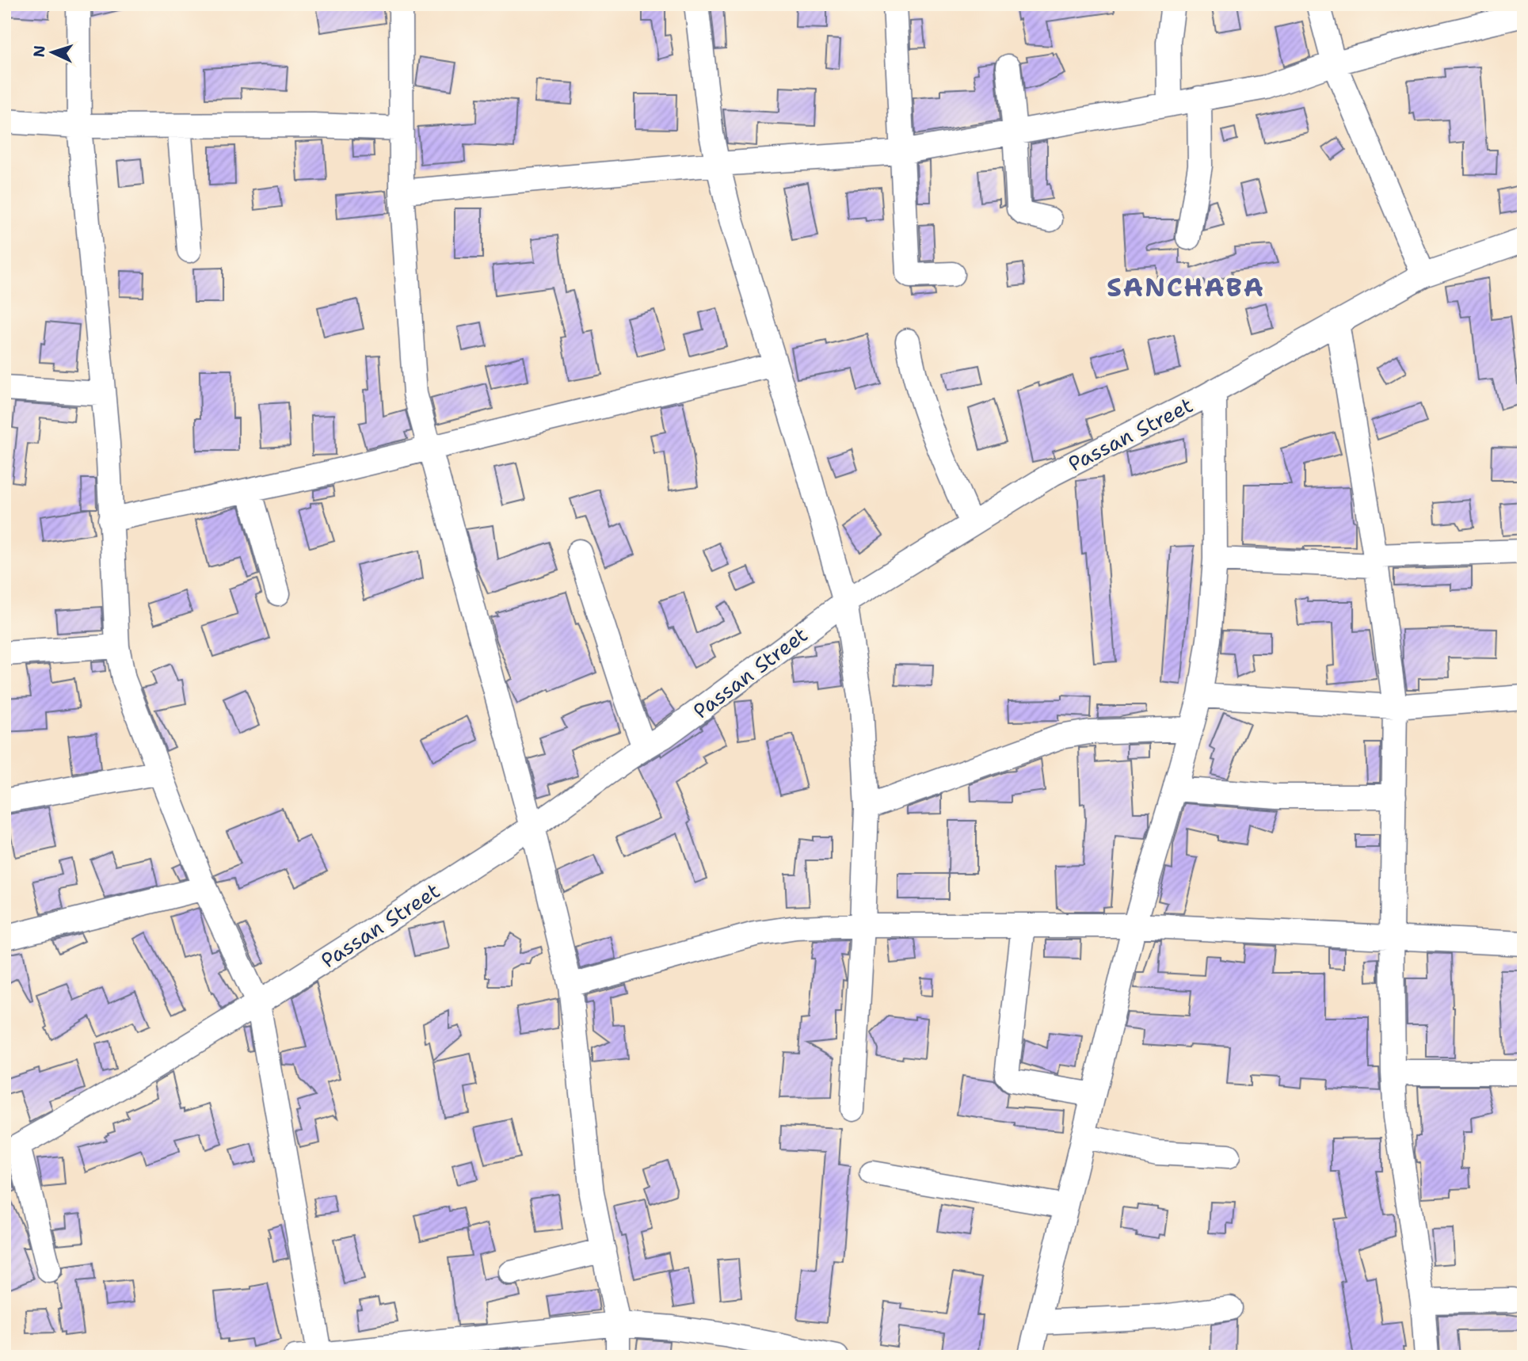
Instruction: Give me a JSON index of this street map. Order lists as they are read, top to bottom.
{
  "streets": {
    "street": ["Passan Street"]
  },
  "districts": ["SANCHABA"],
  "north": "left"
}
